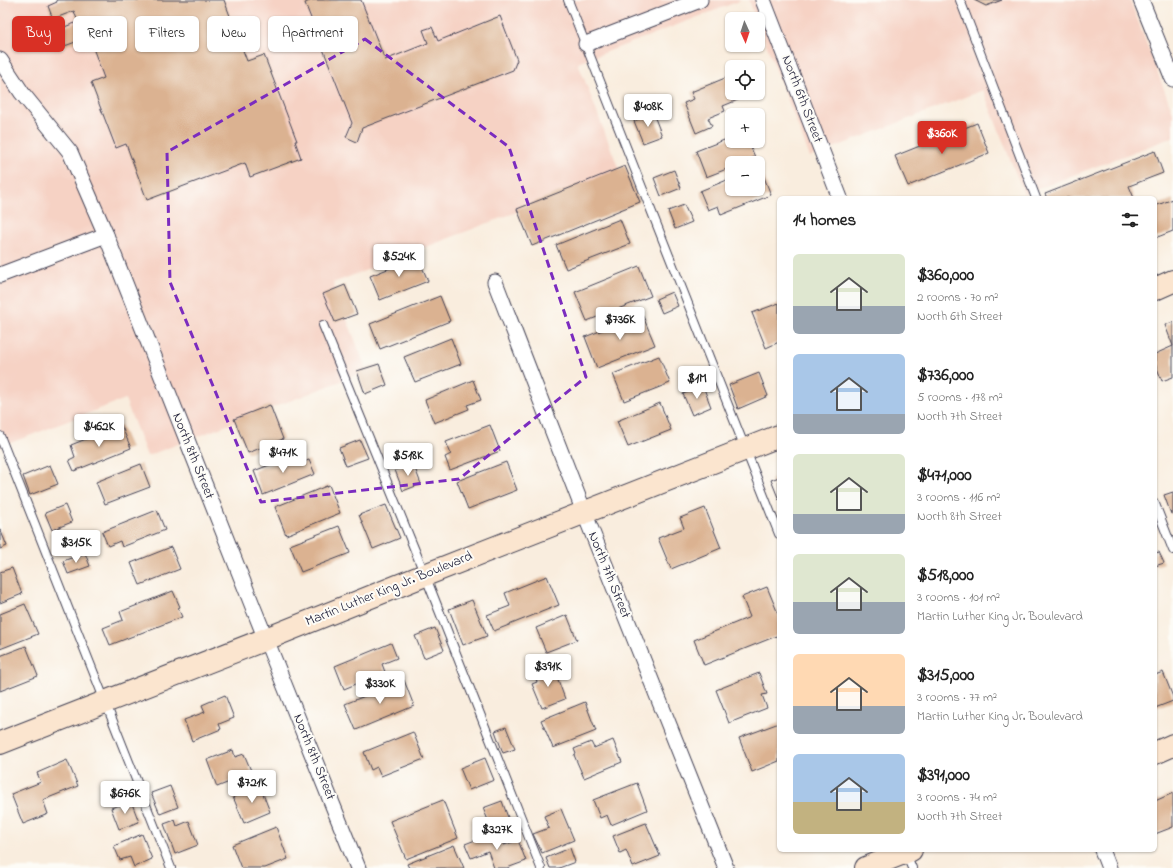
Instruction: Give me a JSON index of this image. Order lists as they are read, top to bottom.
{
  "streets": {
    "main road": ["Martin Luther King Jr. Boulevard"],
    "street": ["North 6th Street", "North 8th Street", "North 7th Street"]
  },
  "crossings": [
    ["North 8th Street", "Martin Luther King Jr. Boulevard"],
    ["North 7th Street", "Martin Luther King Jr. Boulevard"]
  ],
  "north": "bottom",
  "page": {
    "map_buttons": ["+", "−"],
    "chip": [
      "Buy",
      "Rent",
      "Filters",
      "New",
      "Apartment"
    ],
    "price": [
      "$408K",
      "$360K",
      "$524K",
      "$736K",
      "$1M",
      "$462K",
      "$471K",
      "$518K",
      "$315K",
      "$391K",
      "$330K",
      "$721K",
      "$676K",
      "$327K"
    ],
    "heading": "14 homes",
    "list": [
      {
        "name": "$360,000",
        "note": "2 rooms · 70 m² · North 6th Street"
      },
      {
        "name": "$736,000",
        "note": "5 rooms · 178 m² · North 7th Street"
      },
      {
        "name": "$471,000",
        "note": "3 rooms · 116 m² · North 8th Street"
      },
      {
        "name": "$518,000",
        "note": "3 rooms · 101 m² · Martin Luther King Jr. Boulevard"
      },
      {
        "name": "$315,000",
        "note": "3 rooms · 77 m² · Martin Luther King Jr. Boulevard"
      },
      {
        "name": "$391,000",
        "note": "3 rooms · 74 m² · North 7th Street"
      }
    ]
  }
}
